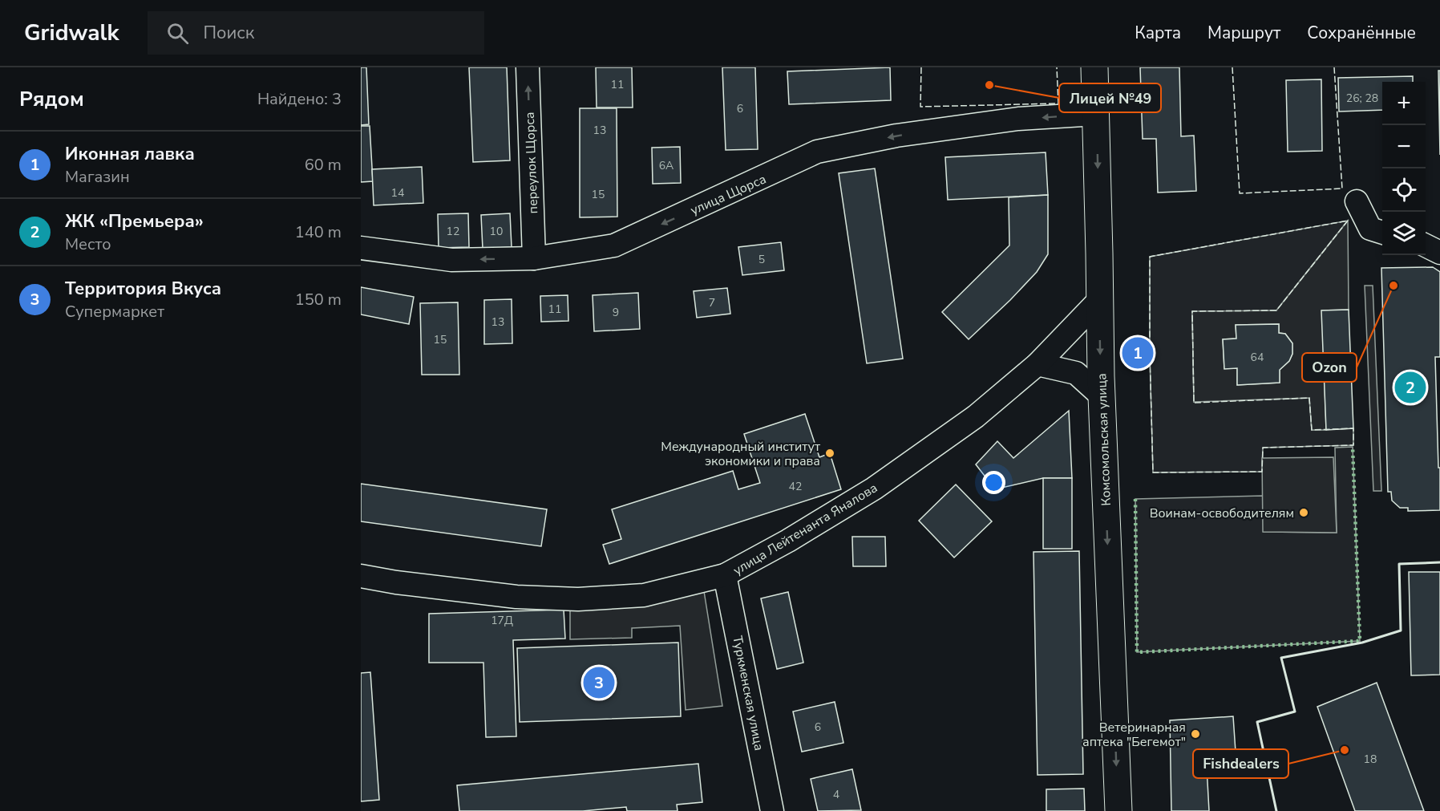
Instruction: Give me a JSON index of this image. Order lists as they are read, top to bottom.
{
  "streets": {
    "main road": ["Комсомольская улица"],
    "street": [
      "переулок Щорса",
      "улица Щорса",
      "улица Лейтенанта Яналова",
      "Туркменская улица"
    ]
  },
  "crossings": [
    ["переулок Щорса", "улица Щорса"],
    ["улица Щорса", "Комсомольская улица"],
    ["Комсомольская улица", "улица Лейтенанта Яналова"],
    ["улица Лейтенанта Яналова", "Туркменская улица"]
  ],
  "one_way": ["переулок Щорса", "улица Щорса", "Комсомольская улица"],
  "places": [
    "Лицей №49",
    "Ozon",
    "Международный институт экономики и права",
    "Воинам-освободителям",
    "Ветеринарная аптека \"Бегемот\"",
    "Fishdealers"
  ],
  "house_numbers": [
    "11",
    "26; 28",
    "6",
    "13",
    "6А",
    "14",
    "15",
    "12",
    "10",
    "5",
    "7",
    "11",
    "9",
    "13",
    "15",
    "64",
    "42",
    "17Д",
    "6",
    "18",
    "4"
  ],
  "page": {
    "header": "Gridwalk",
    "search": "Поиск",
    "nav": ["Карта", "Маршрут", "Сохранённые"],
    "heading": ["Рядом", "Найдено: 3"],
    "map_buttons": ["+", "−"],
    "list": [
      {
        "mark": "1",
        "name": "Иконная лавка",
        "note": "Магазин",
        "value": "60 m"
      },
      {
        "mark": "2",
        "name": "ЖК «Премьера»",
        "note": "Место",
        "value": "140 m"
      },
      {
        "mark": "3",
        "name": "Территория Вкуса",
        "note": "Супермаркет",
        "value": "150 m"
      }
    ],
    "pins": ["1", "2", "3"]
  }
}
